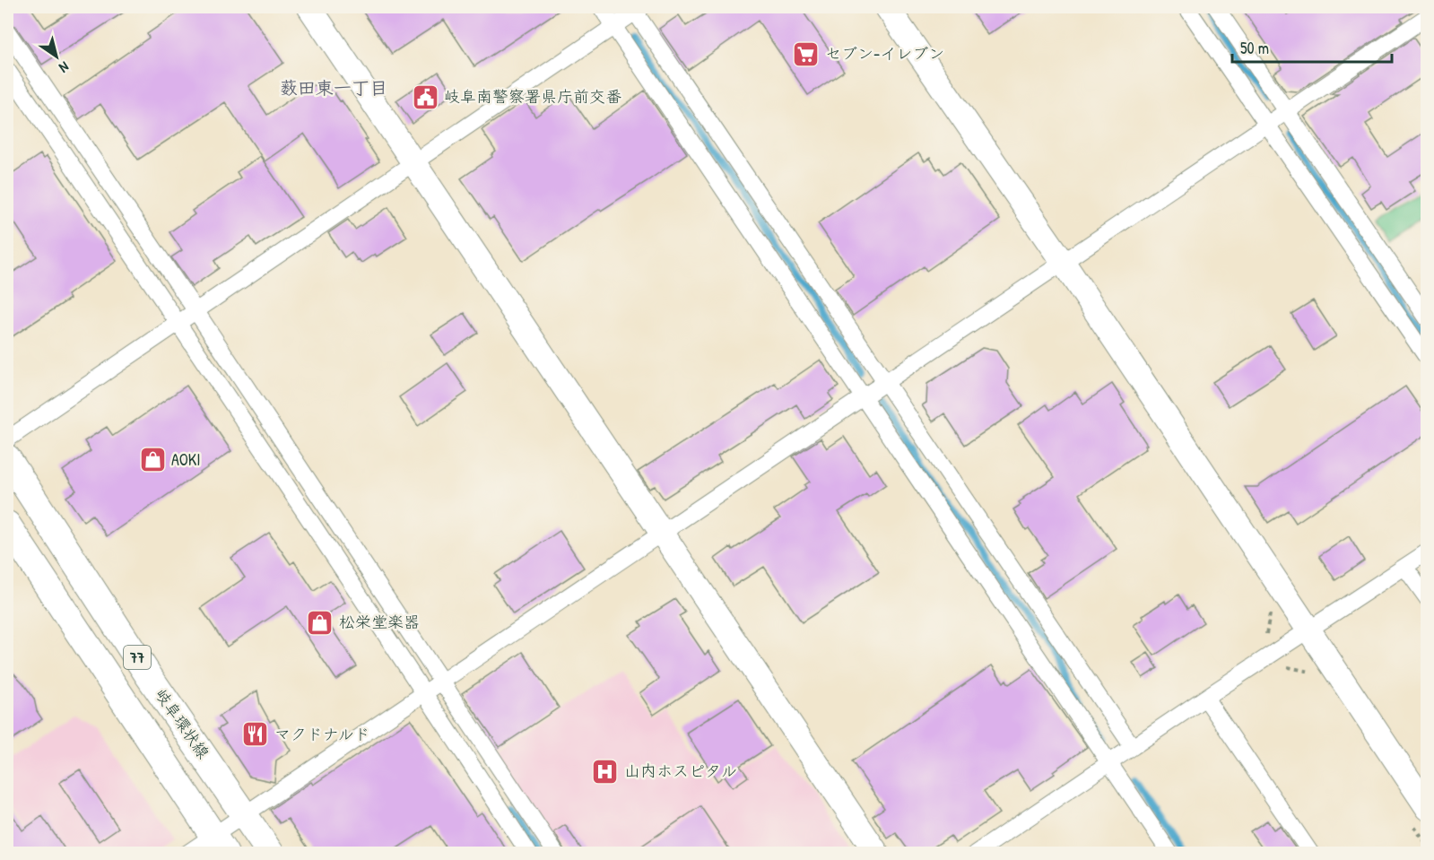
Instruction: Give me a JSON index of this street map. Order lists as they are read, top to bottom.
{
  "streets": {
    "main road": ["77", "岐阜環状線"]
  },
  "districts": ["薮田東一丁目"],
  "places": {
    "supermarket": ["セブン-イレブン"],
    "public building": ["岐阜南警察署県庁前交番"],
    "shop": ["AOKI", "松栄堂楽器"],
    "restaurant": ["マクドナルド"],
    "hospital": ["山内ホスピタル"]
  },
  "scale_bar": "50 m",
  "north": "bottom right"
}
